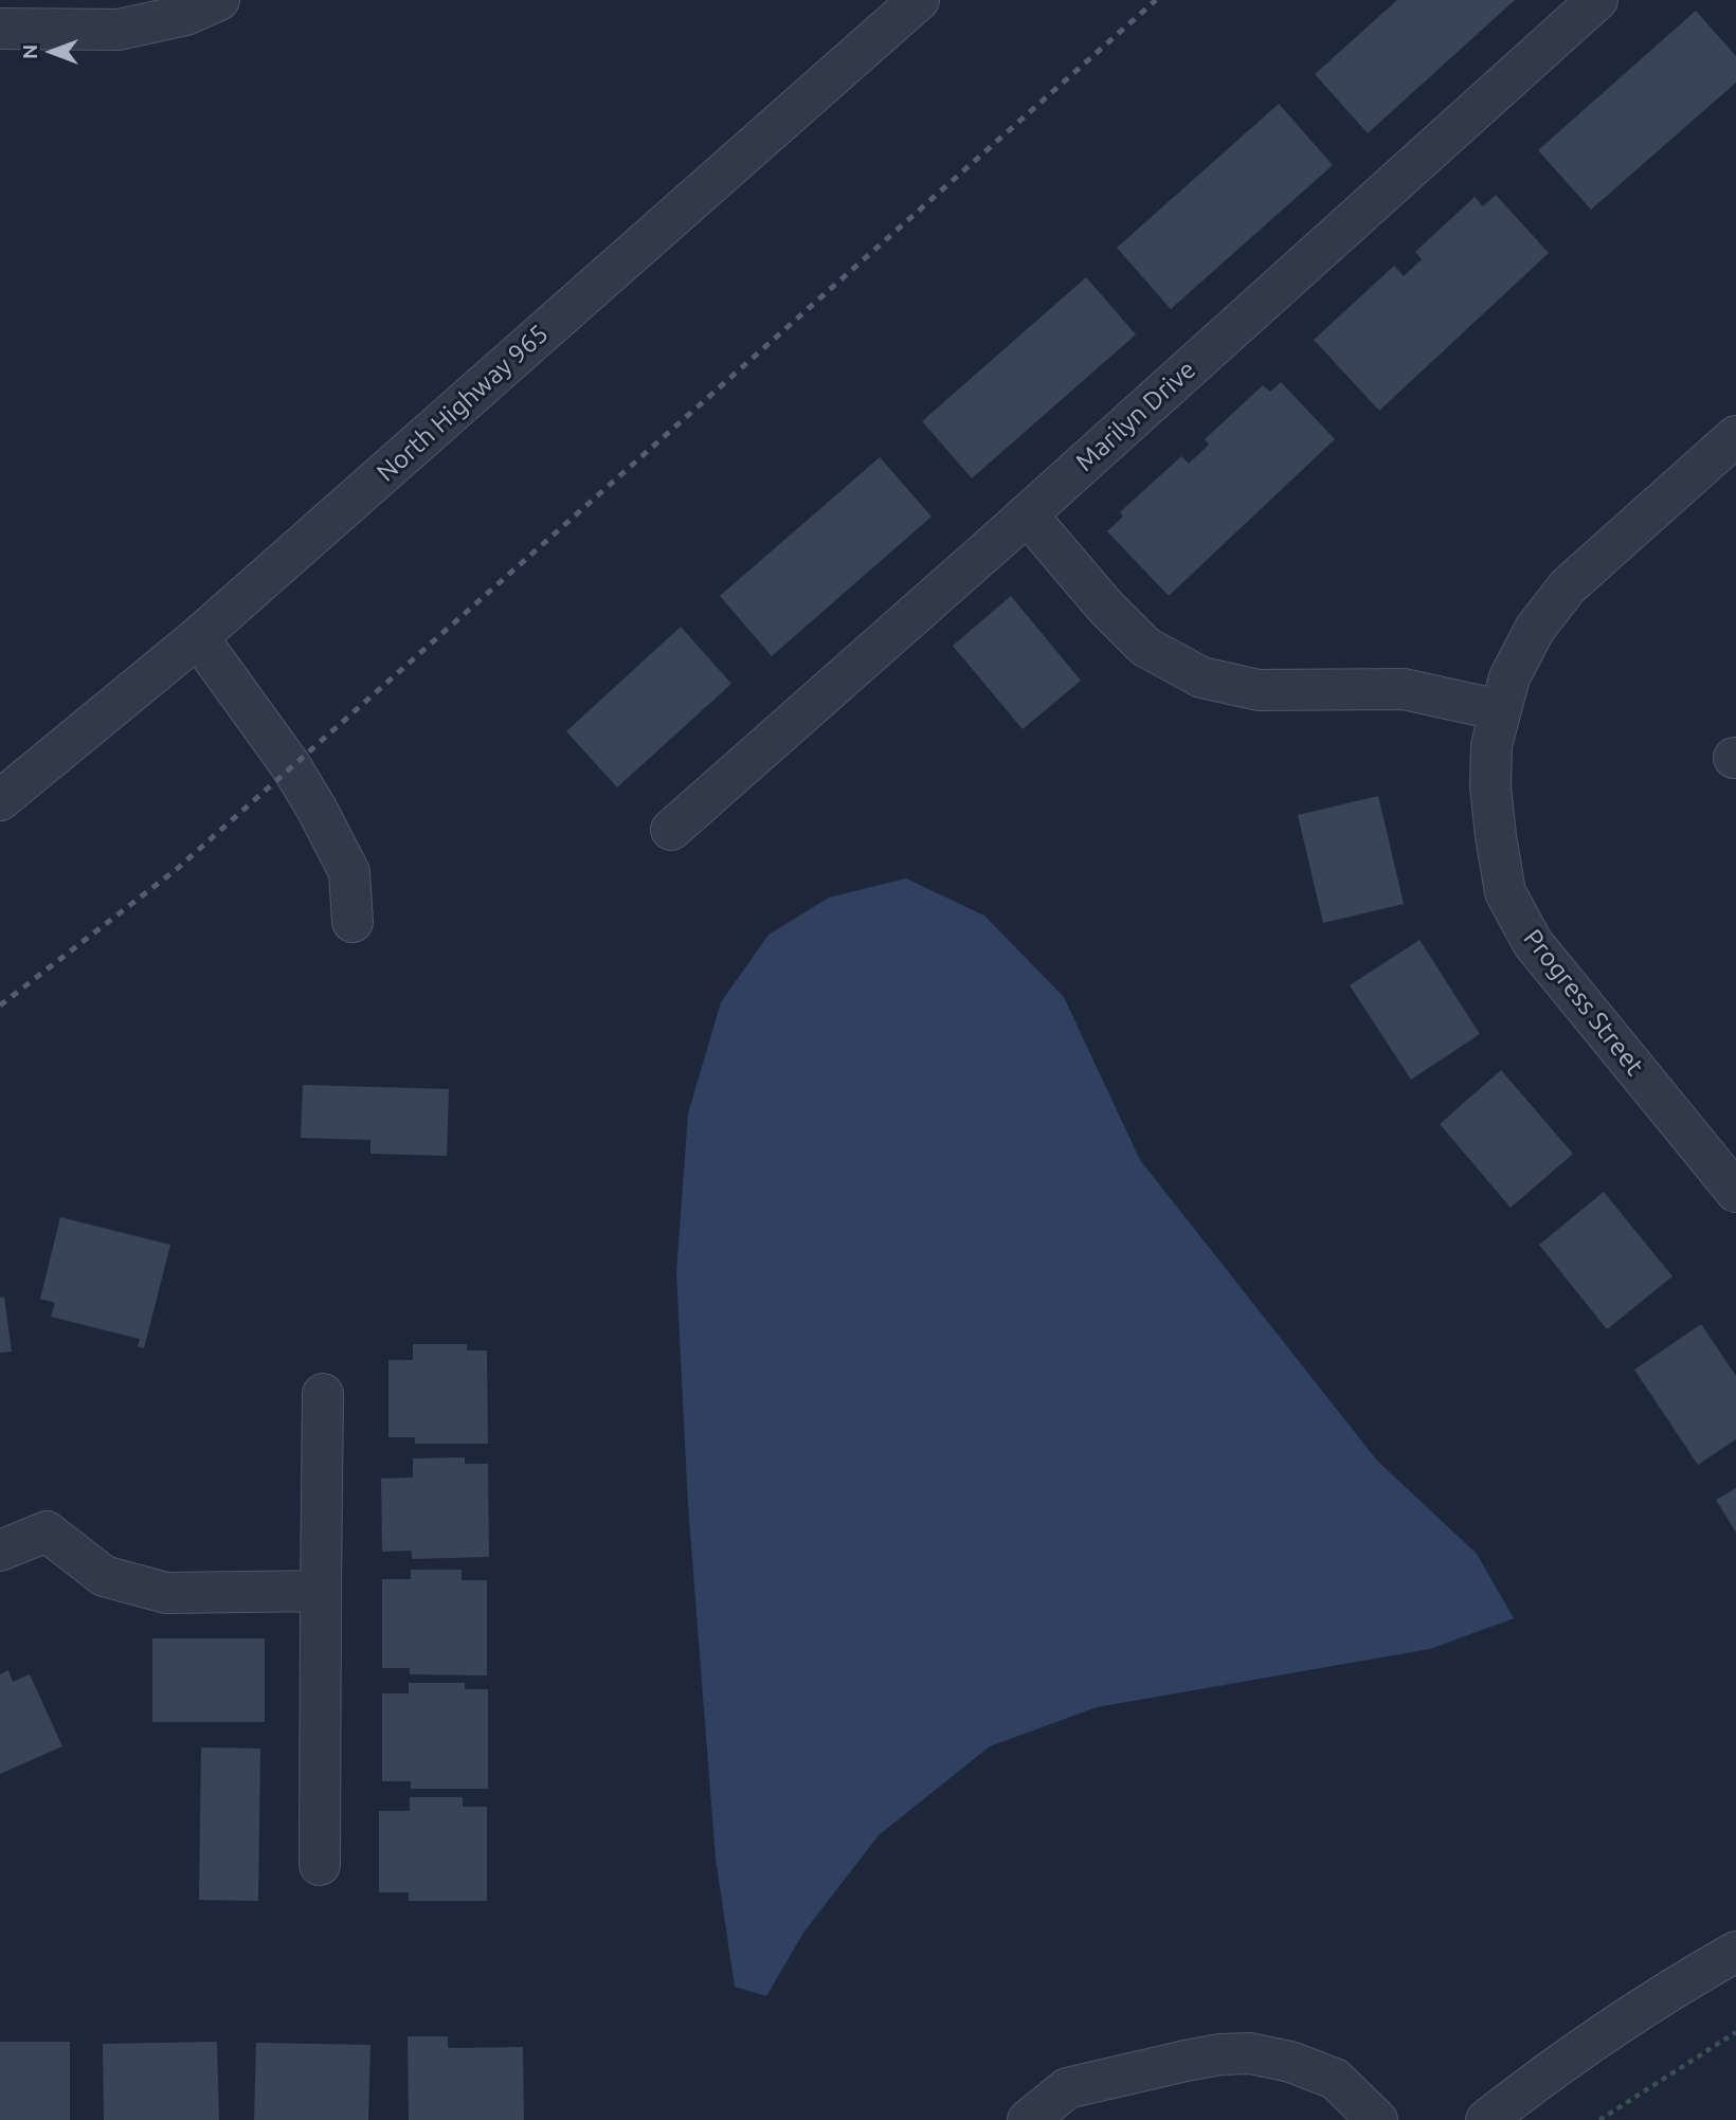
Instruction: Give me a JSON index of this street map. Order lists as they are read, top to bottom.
{
  "streets": {
    "street": ["North Highway 965", "Marilyn Drive", "Progress Street"]
  },
  "north": "left"
}
